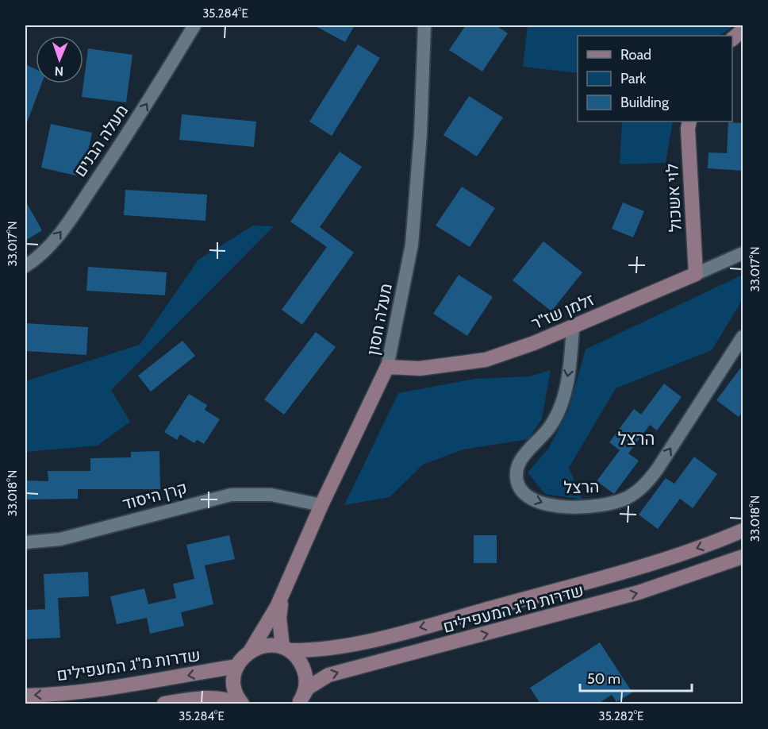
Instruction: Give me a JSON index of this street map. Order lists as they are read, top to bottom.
{
  "streets": {
    "main road": [
      "לוי אשכול",
      "זלמן שז\"ר",
      "מעלה חסון",
      "שדרות מ\"ג המעפילים"
    ],
    "street": ["מעלה הבנים", "הרצל", "קרן היסוד"]
  },
  "crossings": [
    ["לוי אשכול", "זלמן שז\"ר"],
    ["זלמן שז\"ר", "מעלה חסון"],
    ["זלמן שז\"ר", "הרצל"],
    ["מעלה חסון", "קרן היסוד"],
    ["מעלה חסון", "שדרות מ\"ג המעפילים"]
  ],
  "one_way": ["מעלה הבנים"],
  "districts": ["הרצל"],
  "legend": ["Road", "Park", "Building"],
  "scale_bar": "50 m",
  "north": "bottom",
  "coordinates": [
    "35.284°E",
    "33.017°N",
    "33.018°N",
    "35.282°E"
  ]
}
